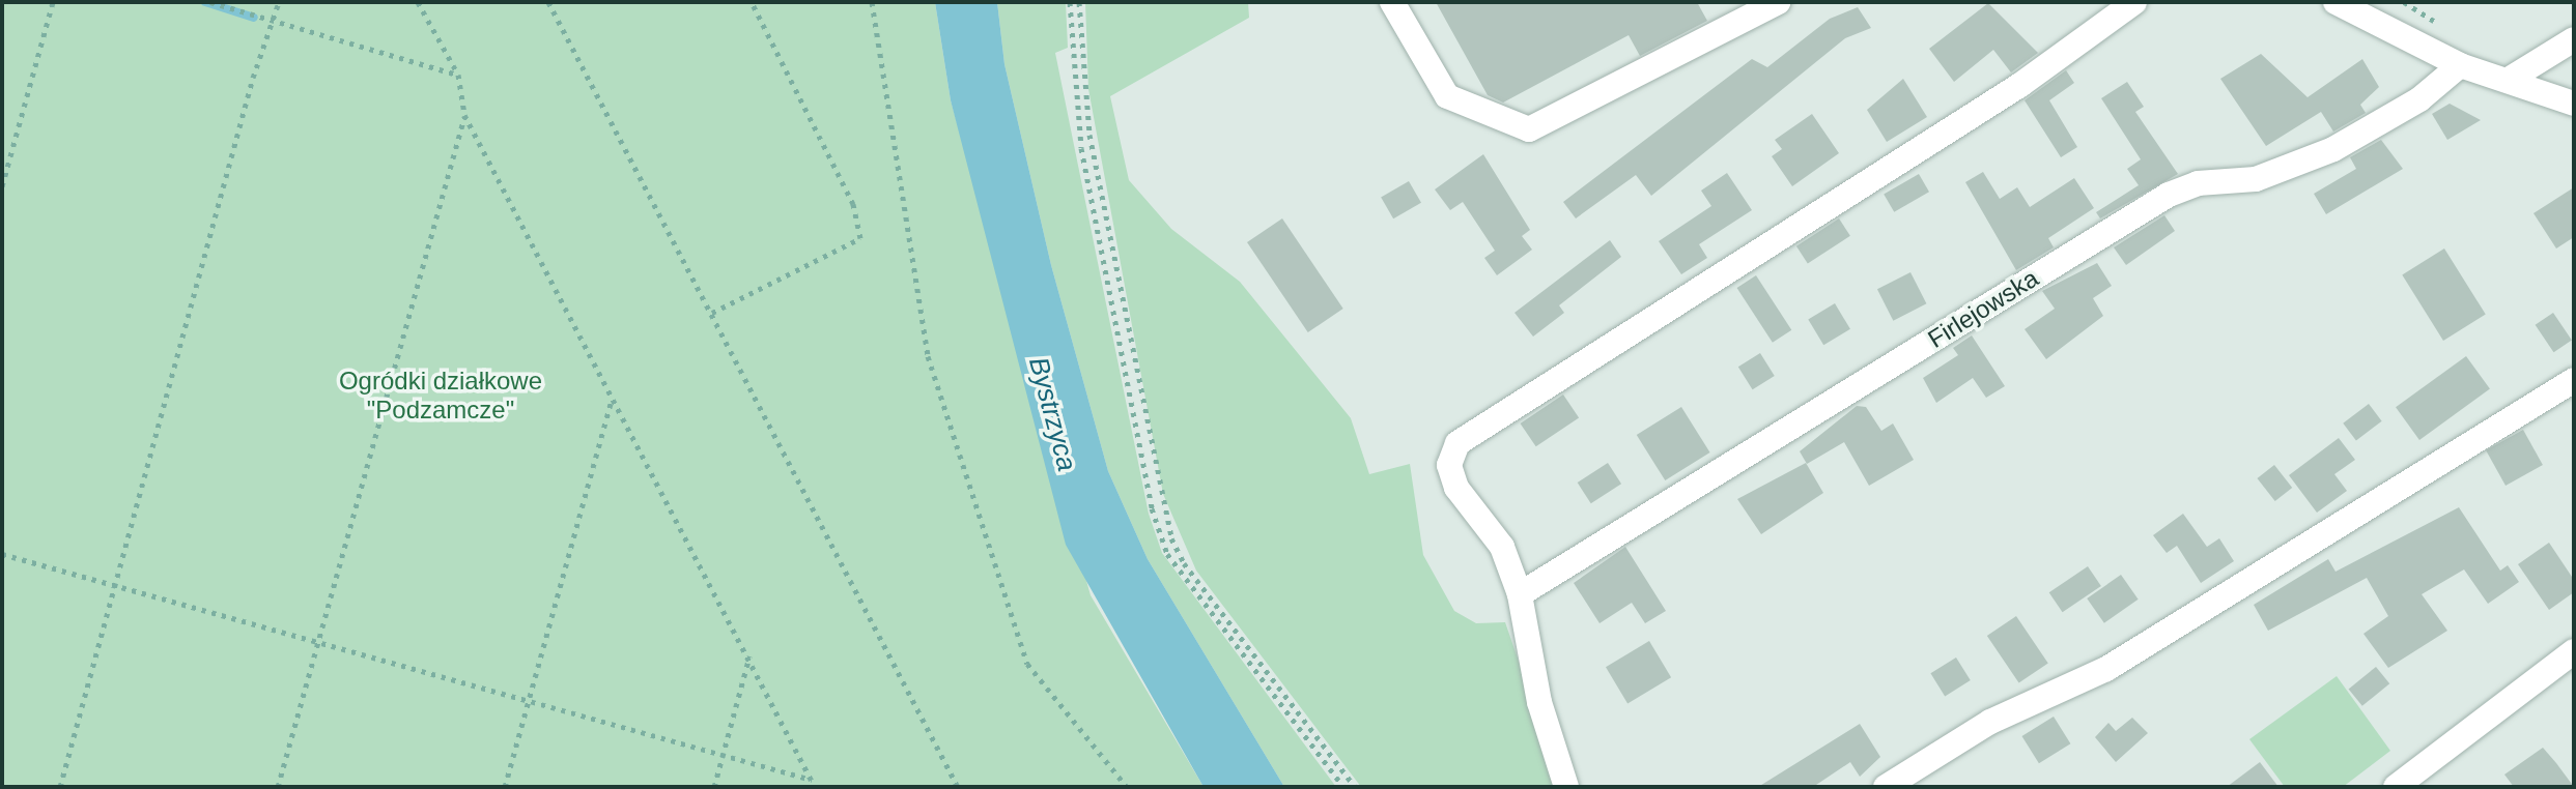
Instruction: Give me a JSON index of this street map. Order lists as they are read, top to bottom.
{
  "streets": {
    "street": ["Firlejowska"]
  },
  "water": ["Bystrzyca"],
  "parks": ["Ogródki działkowe \"Podzamcze\""]
}
